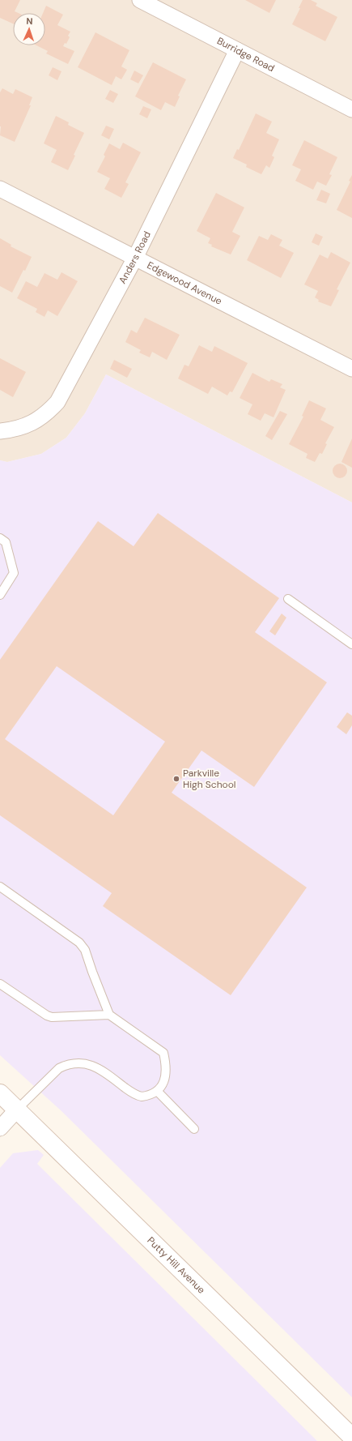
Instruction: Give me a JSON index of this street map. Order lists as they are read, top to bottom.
{
  "streets": {
    "main road": ["Putty Hill Avenue"],
    "street": ["Burridge Road", "Anders Road", "Edgewood Avenue"]
  },
  "crossings": [
    ["Burridge Road", "Anders Road"],
    ["Anders Road", "Edgewood Avenue"]
  ],
  "places": ["Parkville High School"],
  "north": "top"
}
